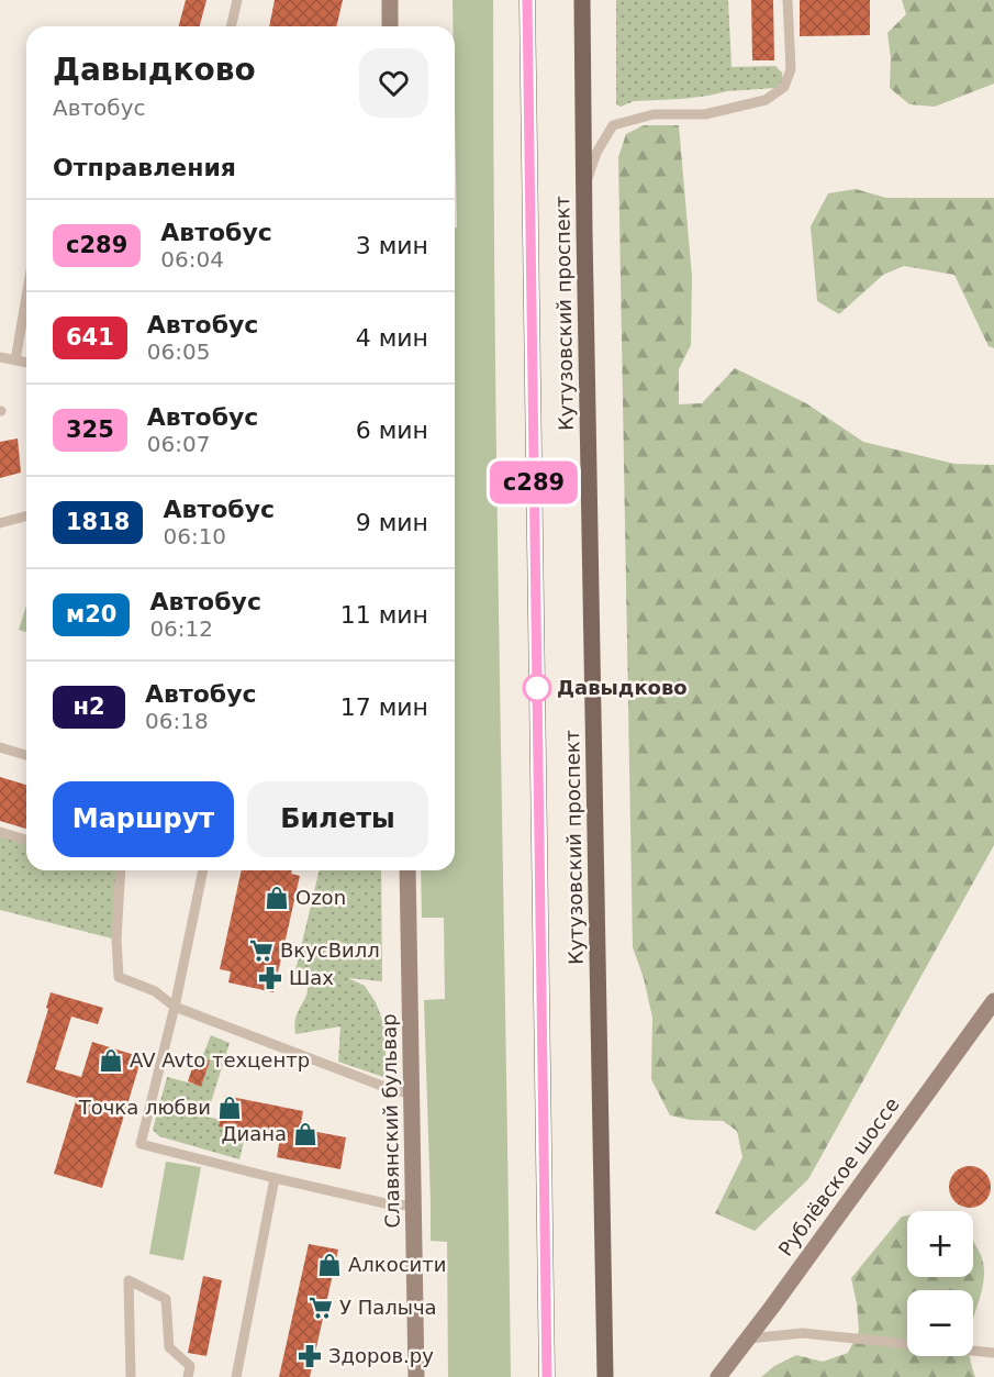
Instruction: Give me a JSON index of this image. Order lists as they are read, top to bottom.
{
  "streets": {
    "main road": ["Кутузовский проспект"],
    "street": ["Славянский бульвар", "Рублёвское шоссе"]
  },
  "places": {
    "other": ["Давыдково"],
    "shop": [
      "Ozon",
      "AV Avto техцентр",
      "Точка любви",
      "Диана",
      "Алкосити"
    ],
    "supermarket": ["ВкусВилл", "У Палыча"],
    "pharmacy": ["Шах", "Здоров.ру"]
  },
  "lines": ["bus line с289"],
  "page": {
    "on_map": "с289",
    "heading": [
      ["Давыдково", "Автобус"],
      "Отправления"
    ],
    "list": [
      {
        "mark": "с289",
        "name": "Автобус",
        "note": "06:04",
        "value": "3 мин"
      },
      {
        "mark": "641",
        "name": "Автобус",
        "note": "06:05",
        "value": "4 мин"
      },
      {
        "mark": "325",
        "name": "Автобус",
        "note": "06:07",
        "value": "6 мин"
      },
      {
        "mark": "1818",
        "name": "Автобус",
        "note": "06:10",
        "value": "9 мин"
      },
      {
        "mark": "м20",
        "name": "Автобус",
        "note": "06:12",
        "value": "11 мин"
      },
      {
        "mark": "н2",
        "name": "Автобус",
        "note": "06:18",
        "value": "17 мин"
      }
    ],
    "buttons": ["Маршрут", "Билеты"],
    "map_buttons": ["+", "−"]
  }
}
